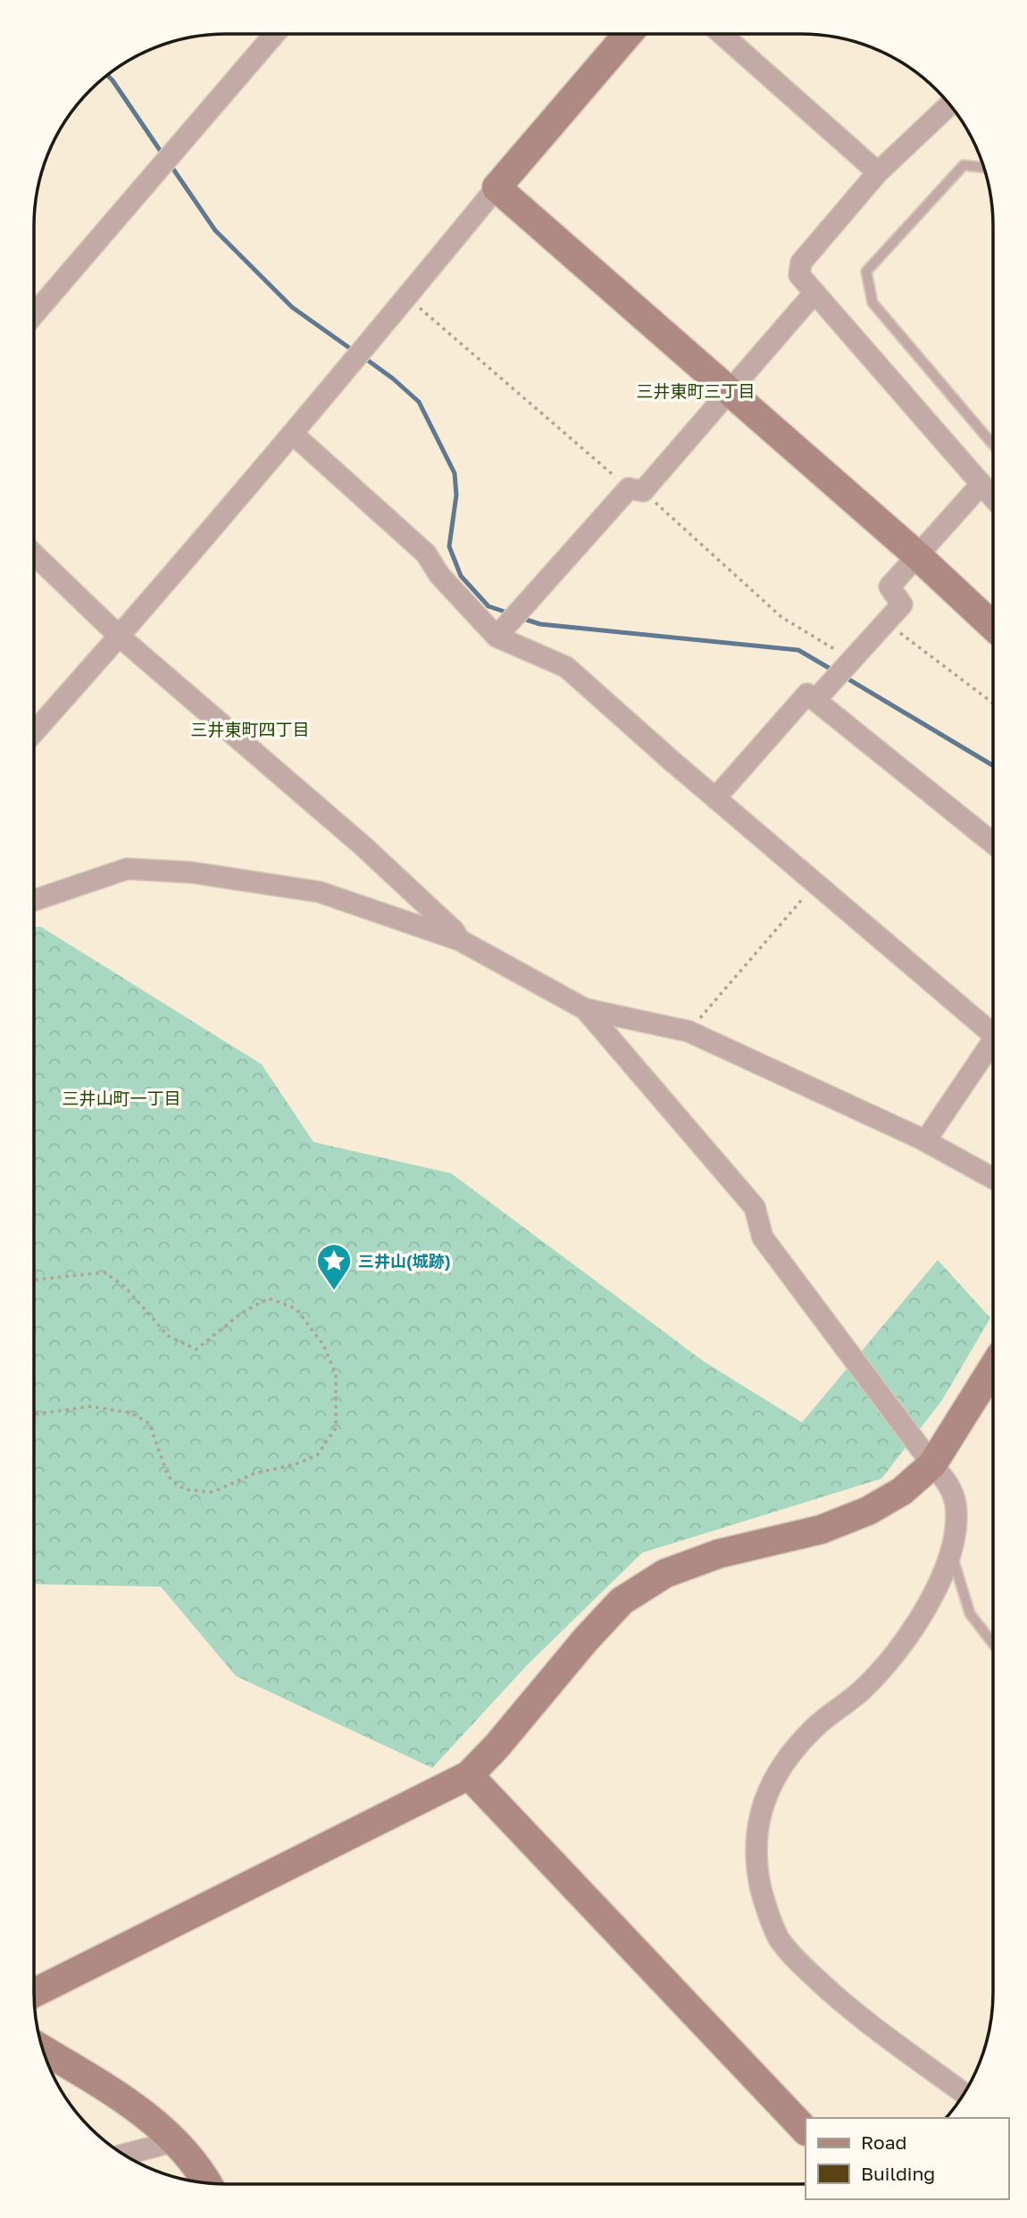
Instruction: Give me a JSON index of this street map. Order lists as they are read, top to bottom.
{
  "districts": ["三井東町三丁目", "三井東町四丁目", "三井山町一丁目"],
  "places": {
    "place": ["三井山(城跡)"]
  },
  "legend": ["Road", "Building"]
}
